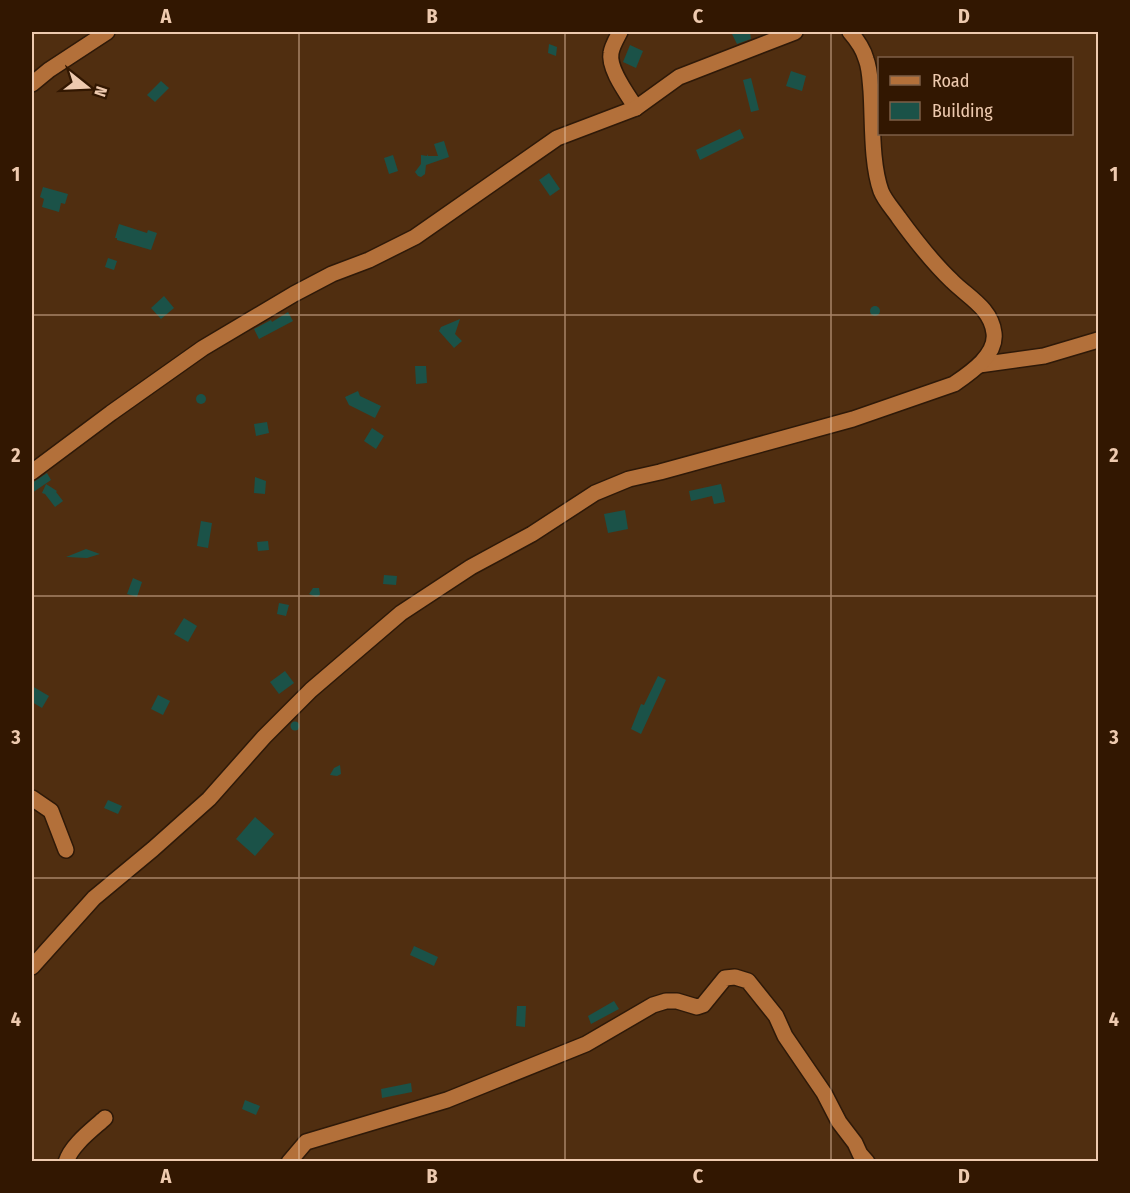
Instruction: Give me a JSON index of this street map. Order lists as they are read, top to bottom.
{
  "legend": ["Road", "Building"],
  "north": "right",
  "grid": {
    "columns": [
      "A",
      "B",
      "C",
      "D"
    ],
    "rows": [
      "1",
      "2",
      "3",
      "4"
    ]
  }
}
